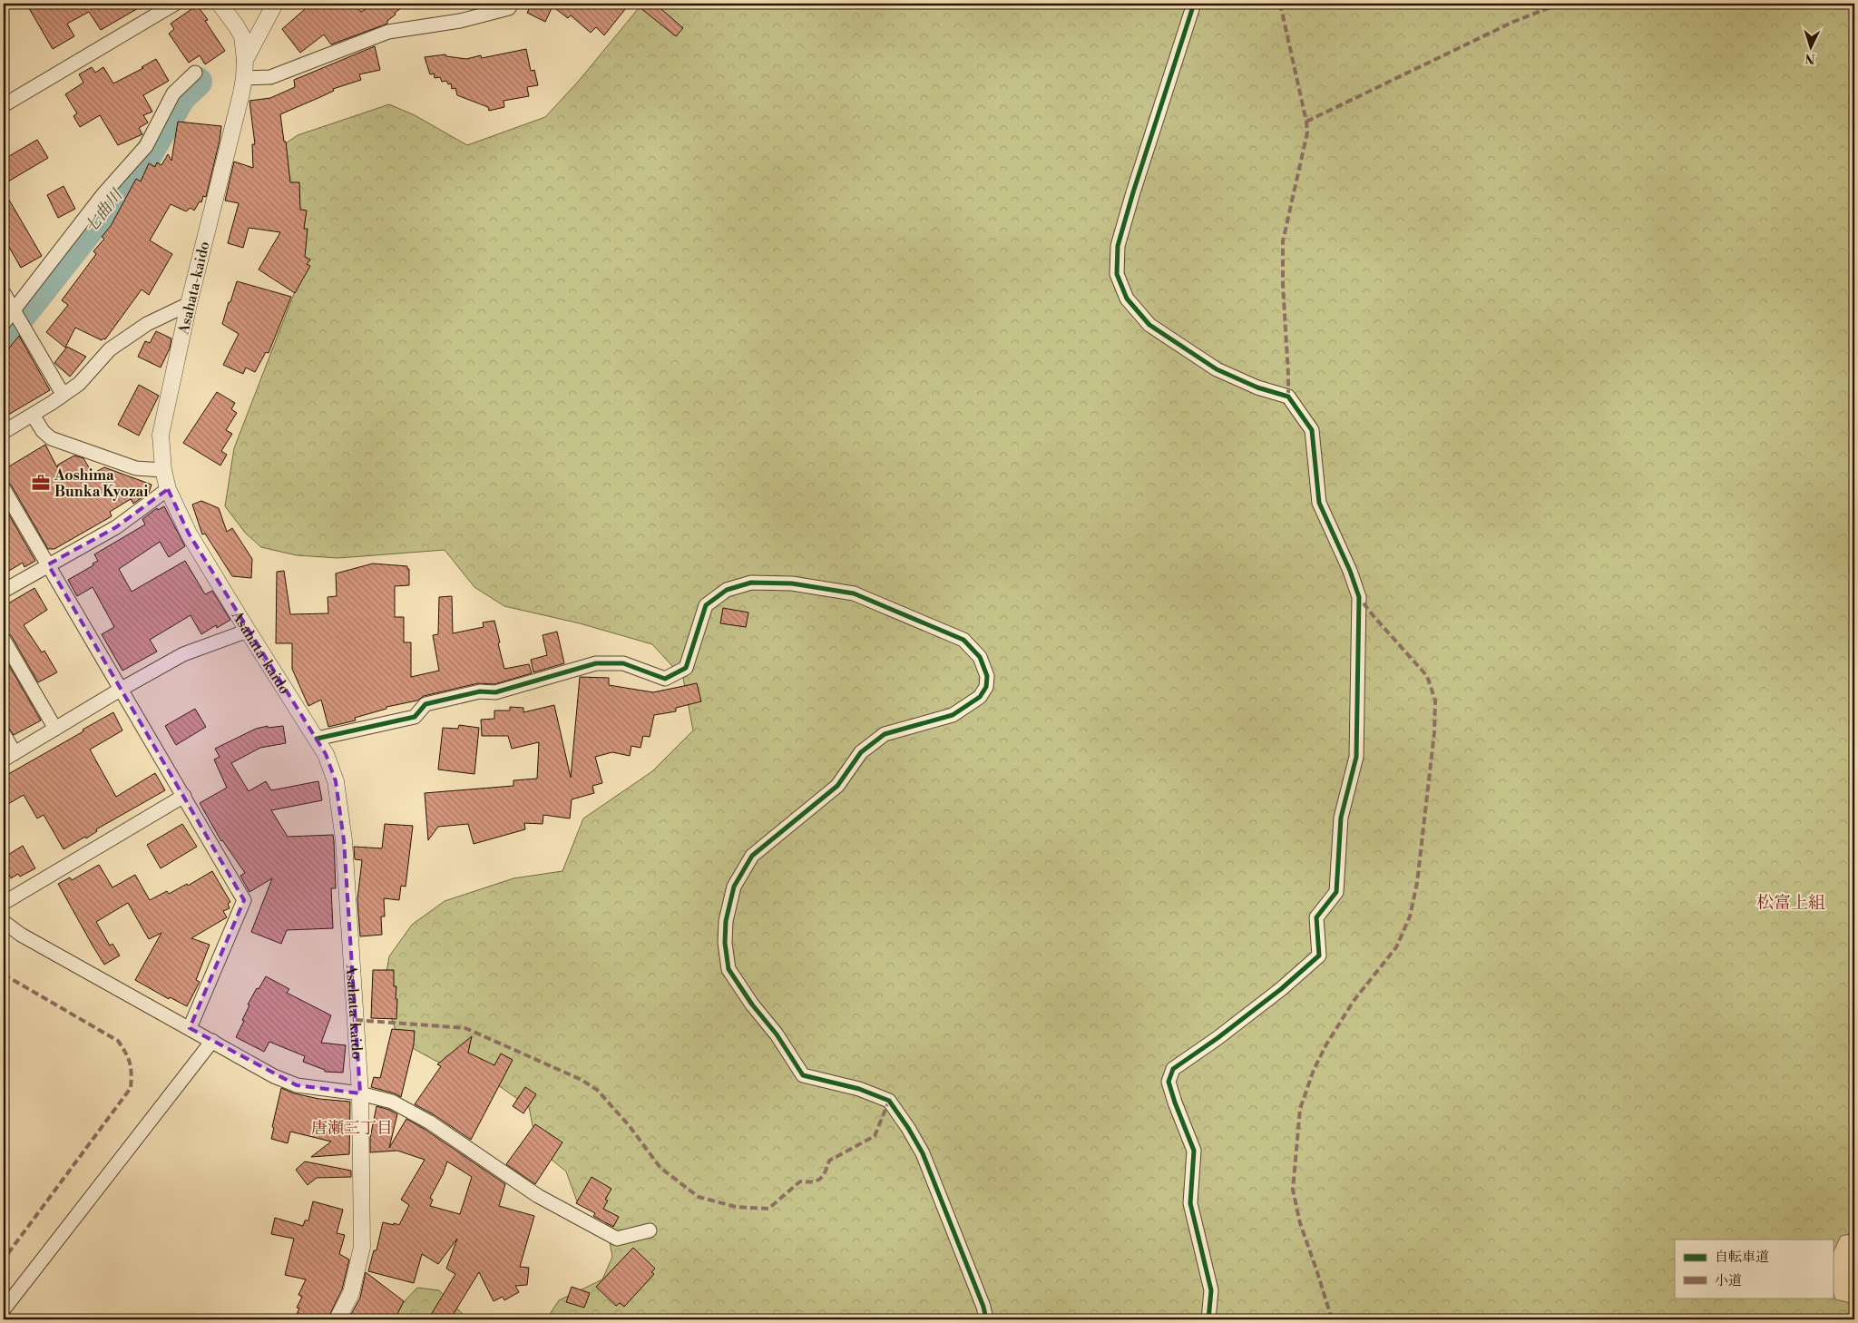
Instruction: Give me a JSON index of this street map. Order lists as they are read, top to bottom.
{
  "streets": {
    "street": ["Asahata-kaido"]
  },
  "districts": ["松富上組", "唐瀬三丁目"],
  "water": ["七曲川"],
  "places": {
    "office": ["Aoshima Bunka Kyozai"]
  },
  "legend": ["自転車道", "小道"],
  "north": "bottom"
}
